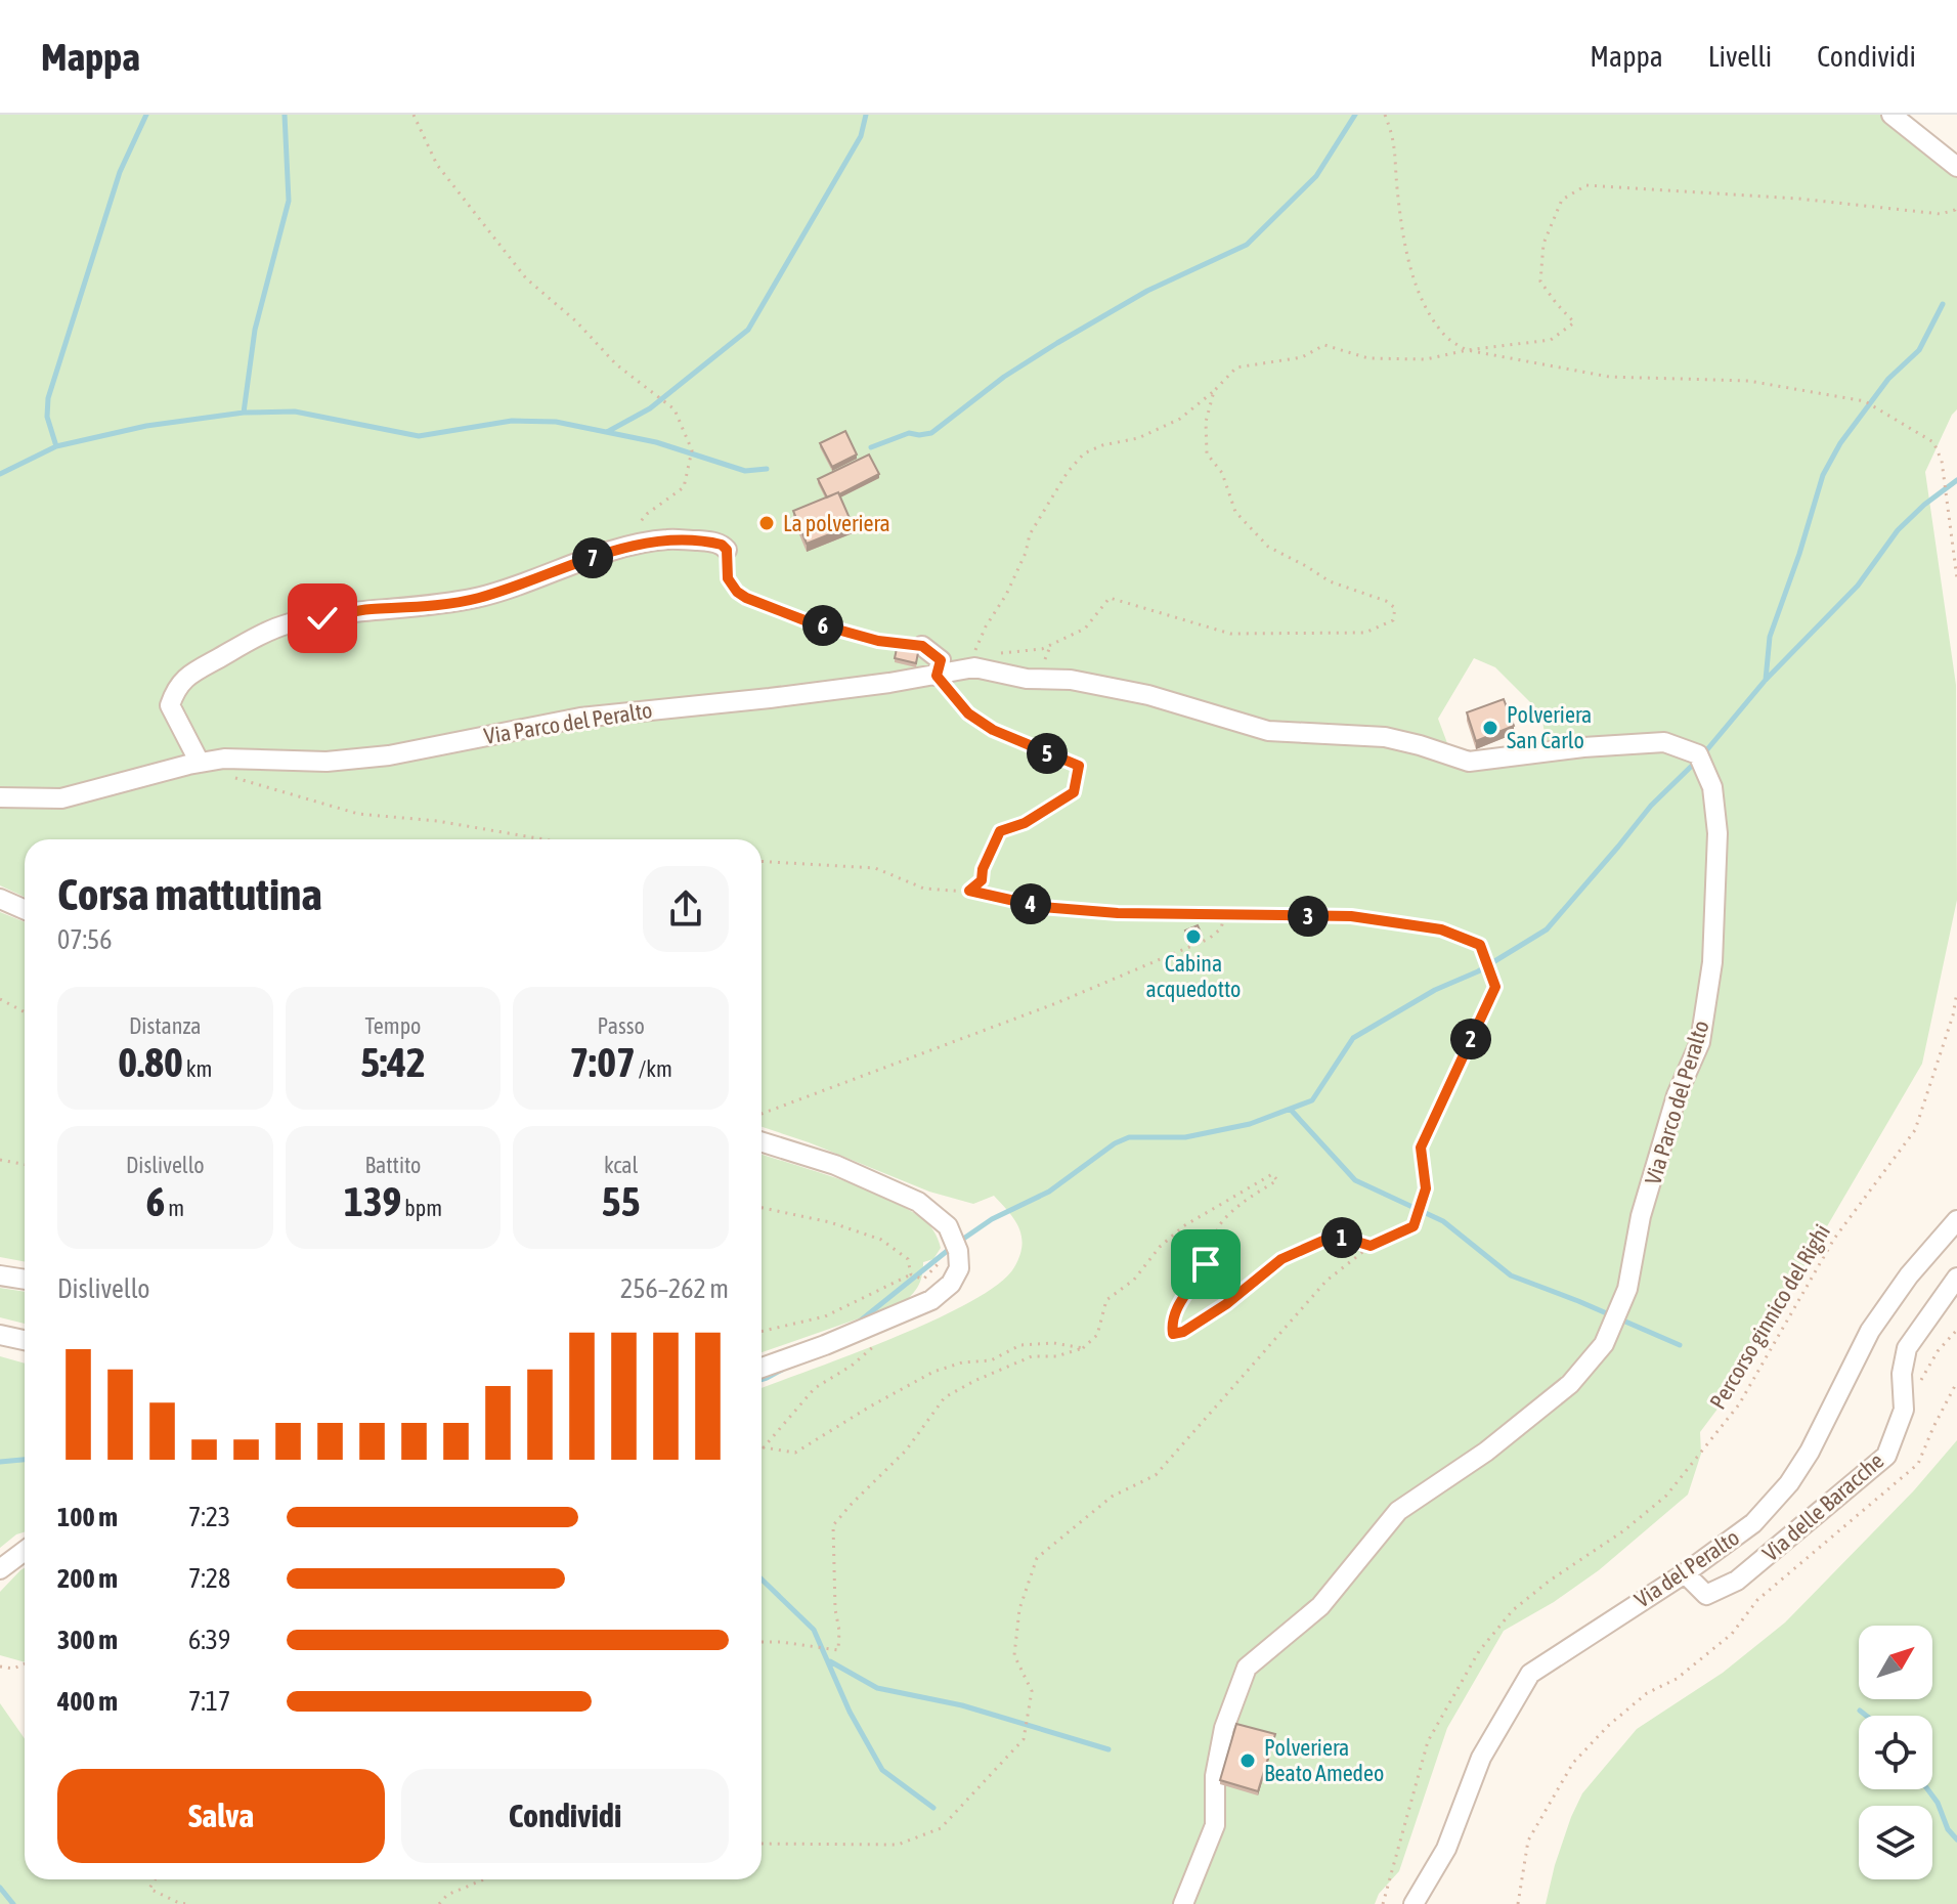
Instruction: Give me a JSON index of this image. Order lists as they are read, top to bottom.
{
  "streets": {
    "street": ["Via Parco del Peralto", "Via delle Baracche", "Via del Peralto"],
    "path": ["Percorso ginnico del Righi"]
  },
  "crossings": [
    ["Via delle Baracche", "Via del Peralto"]
  ],
  "places": [
    "La polveriera",
    "Polveriera San Carlo",
    "Cabina acquedotto",
    "Polveriera Beato Amedeo"
  ],
  "north": "top right",
  "page": {
    "header": "Mappa",
    "nav": ["Mappa", "Livelli", "Condividi"],
    "pins": [
      "7",
      "6",
      "5",
      "4",
      "3",
      "2",
      "1"
    ],
    "heading": ["Corsa mattutina", "07:56"],
    "stats": [
      ["Distanza", "0.80 km"],
      ["Tempo", "5:42"],
      ["Passo", "7:07 /km"],
      ["Dislivello", "6 m"],
      ["Battito", "139 bpm"],
      ["kcal", "55"]
    ],
    "chart": ["Dislivello", "256–262 m"],
    "list": [
      {
        "name": "100 m",
        "note": "7:23"
      },
      {
        "name": "200 m",
        "note": "7:28"
      },
      {
        "name": "300 m",
        "note": "6:39"
      },
      {
        "name": "400 m",
        "note": "7:17"
      }
    ],
    "buttons": ["Salva", "Condividi"]
  }
}
